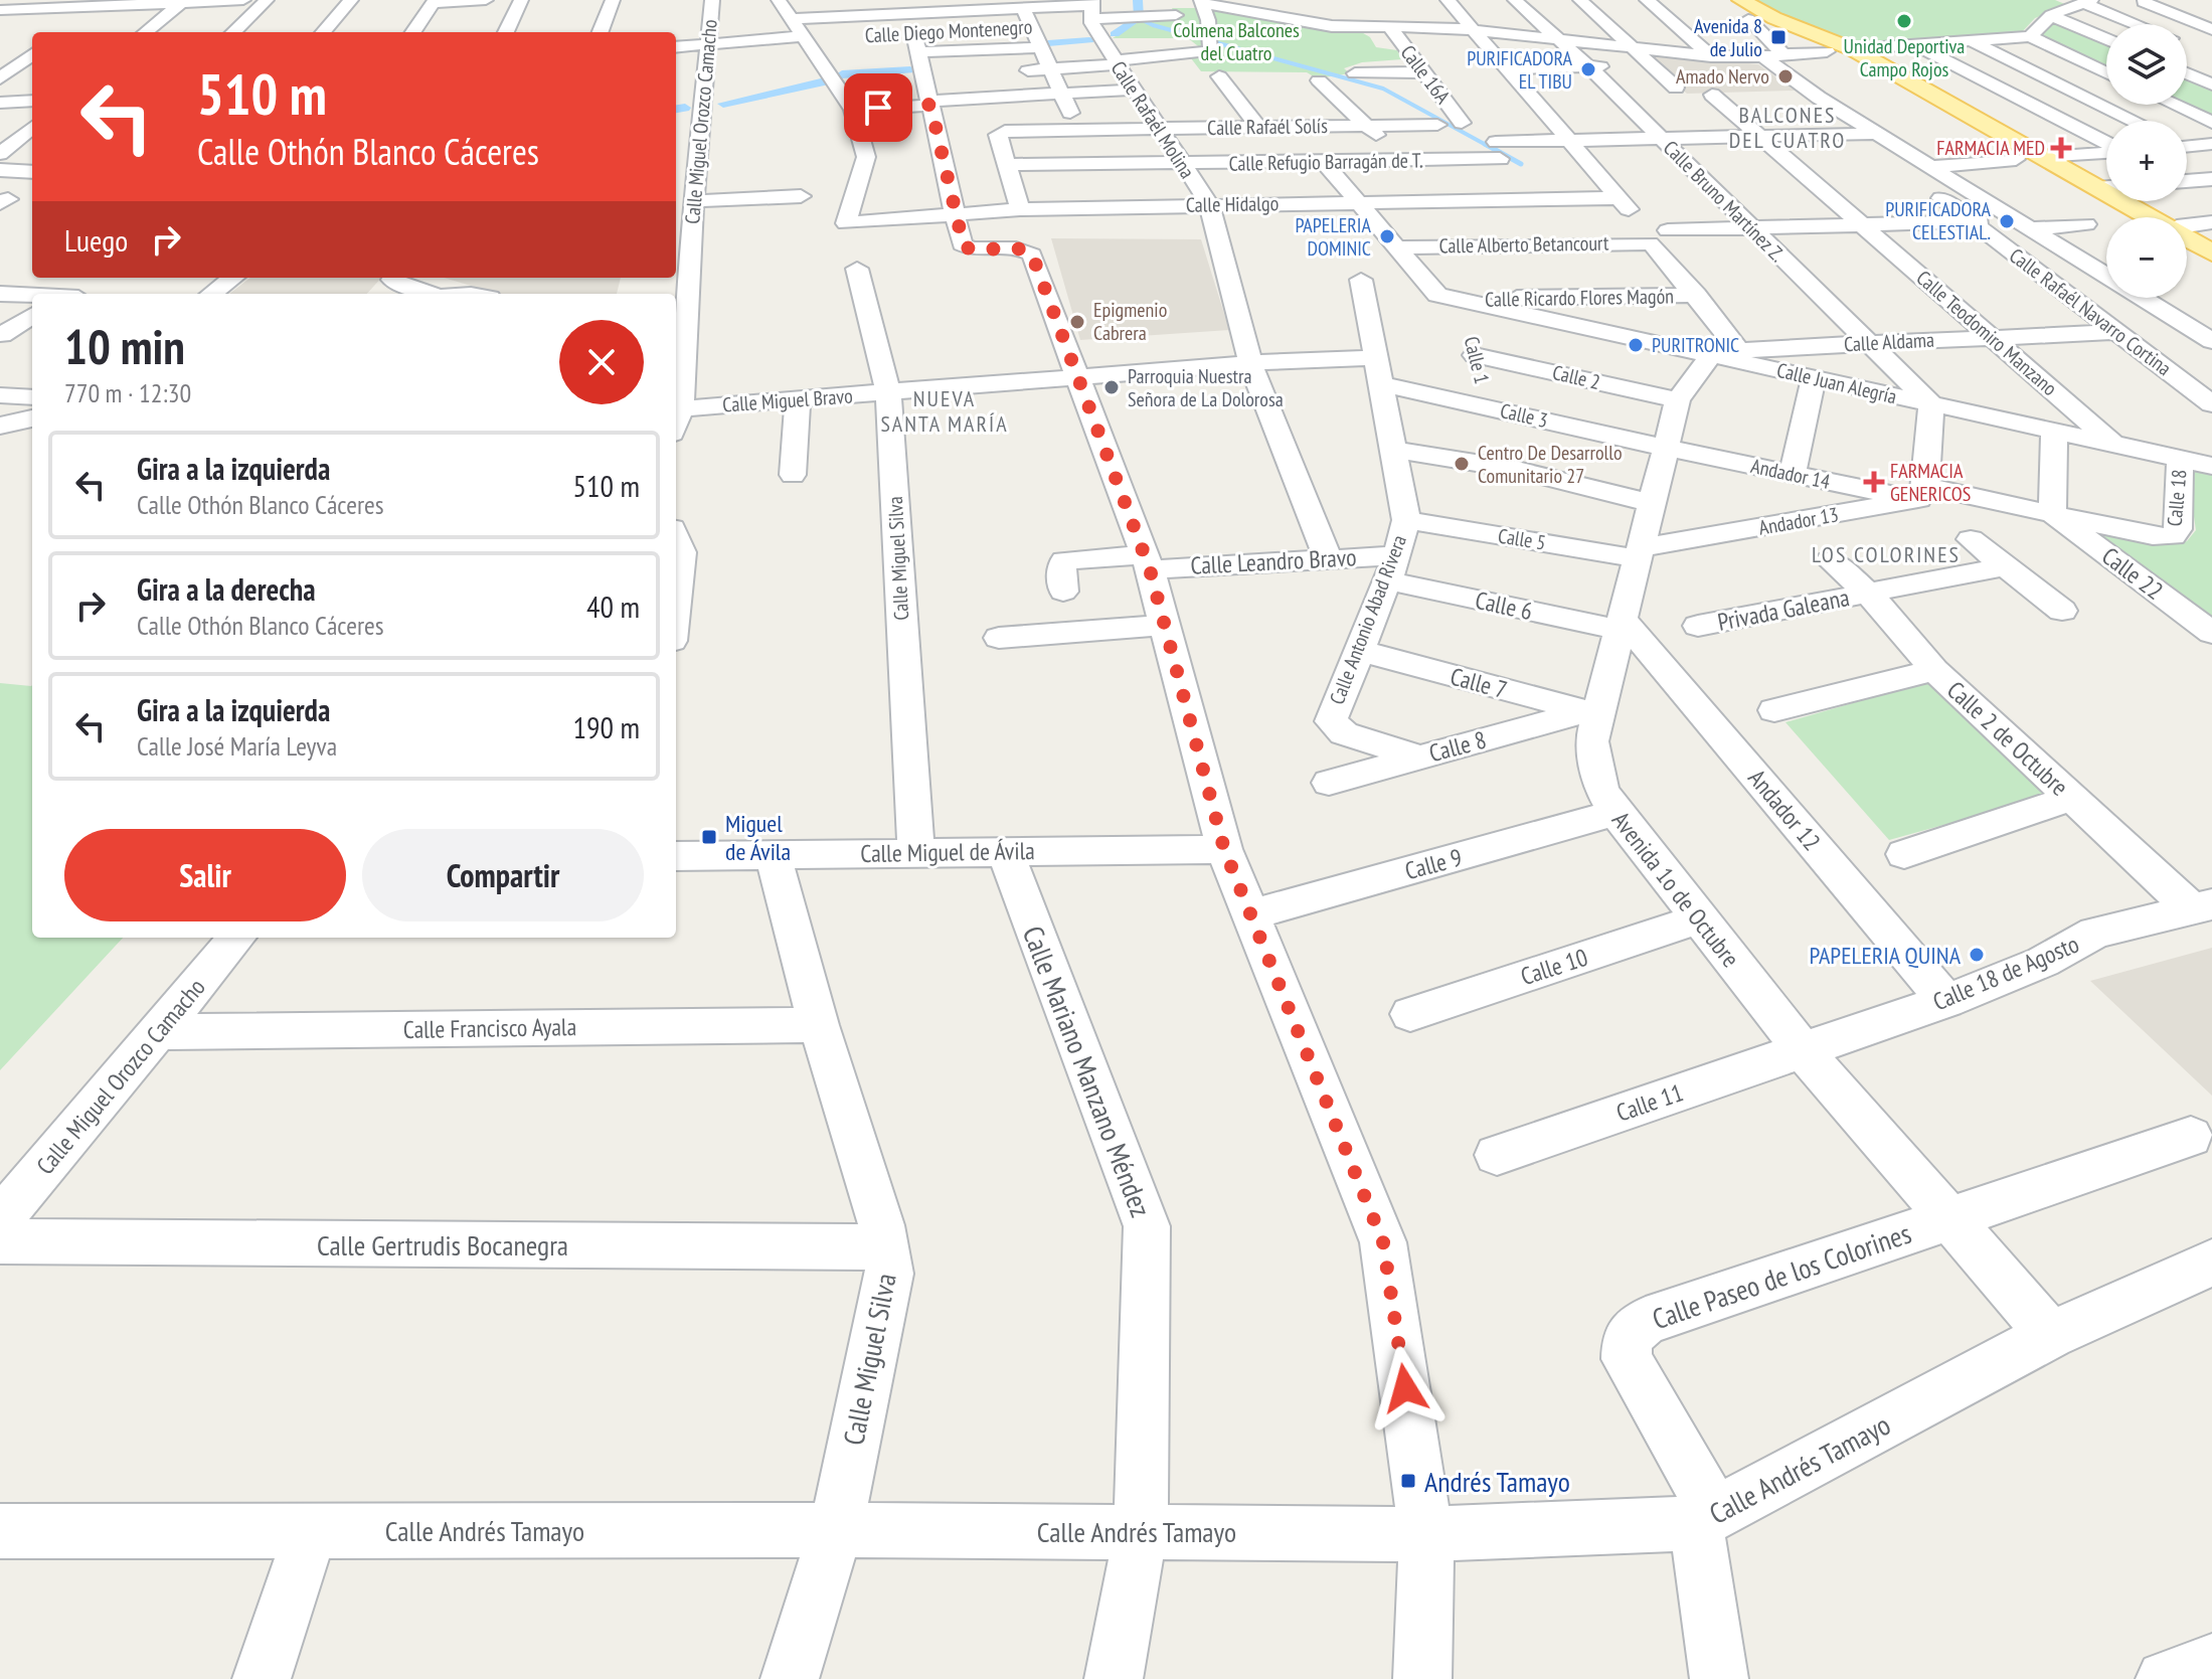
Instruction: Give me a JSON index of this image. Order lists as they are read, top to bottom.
{
  "streets": {
    "street": [
      "Calle 16A",
      "Calle Rafaél Molina",
      "Calle Miguel Orozco Camacho",
      "Calle Rafaél Solís",
      "Calle Refugio Barragán de T.",
      "Calle Bruno Martínez Z.",
      "Calle Hidalgo",
      "Calle Alberto Betancourt",
      "Calle Ricardo Flores Magón",
      "Calle Rafaél Navarro Cortina",
      "Calle Teodomiro Manzano",
      "Calle Aldama",
      "Calle 1",
      "Calle 2",
      "Calle Juan Alegría",
      "Calle Miguel Bravo",
      "Calle 3",
      "Andador 14",
      "Calle 18",
      "Andador 13",
      "Calle 5",
      "Calle Miguel Silva",
      "Calle Leandro Bravo",
      "Calle 22",
      "Calle 6",
      "Privada Galeana",
      "Calle Antonio Abad Rivera",
      "Calle 7",
      "Calle 2 de Octubre",
      "Calle 8",
      "Andador 12",
      "Calle Miguel de Ávila",
      "Calle 9",
      "Avenida 1o de Octubre",
      "Calle 10",
      "Calle 18 de Agosto",
      "Calle Francisco Ayala",
      "Calle Mariano Manzano Méndez",
      "Calle 11",
      "Calle Gertrudis Bocanegra",
      "Calle Paseo de los Colorines",
      "Calle Andrés Tamayo"
    ]
  },
  "crossings": [
    ["Calle Rafaél Molina", "Calle Rafaél Solís"],
    ["Calle Rafaél Molina", "Calle Refugio Barragán de T."],
    ["Calle Rafaél Molina", "Calle Hidalgo"],
    ["Calle Rafaél Molina", "Calle Miguel Bravo"],
    ["Calle Rafaél Molina", "Calle Leandro Bravo"],
    ["Calle Miguel Orozco Camacho", "Calle Miguel Bravo"],
    ["Calle Miguel Orozco Camacho", "Calle Francisco Ayala"],
    ["Calle Rafaél Solís", "Calle Refugio Barragán de T."],
    ["Calle Bruno Martínez Z.", "Calle Alberto Betancourt"],
    ["Calle Bruno Martínez Z.", "Calle Aldama"],
    ["Calle Bruno Martínez Z.", "Calle Juan Alegría"],
    ["Calle Alberto Betancourt", "Calle Rafaél Navarro Cortina"],
    ["Calle Alberto Betancourt", "Calle Teodomiro Manzano"],
    ["Calle Ricardo Flores Magón", "Calle 1"],
    ["Calle Ricardo Flores Magón", "Calle Juan Alegría"],
    ["Calle Rafaél Navarro Cortina", "Calle Aldama"],
    ["Calle Teodomiro Manzano", "Calle Aldama"],
    ["Calle Teodomiro Manzano", "Calle Juan Alegría"],
    ["Calle Aldama", "Calle Juan Alegría"],
    ["Calle Aldama", "Avenida 1o de Octubre"],
    ["Calle 1", "Calle 2"],
    ["Calle 1", "Calle Juan Alegría"],
    ["Calle 1", "Calle 3"],
    ["Calle 2", "Avenida 1o de Octubre"],
    ["Calle Juan Alegría", "Calle 18"],
    ["Calle Juan Alegría", "Avenida 1o de Octubre"],
    ["Calle Miguel Bravo", "Calle 3"],
    ["Calle Miguel Bravo", "Calle Miguel Silva"],
    ["Calle Miguel Bravo", "Calle Antonio Abad Rivera"],
    ["Calle 3", "Andador 14"],
    ["Calle 3", "Calle Antonio Abad Rivera"],
    ["Calle 3", "Avenida 1o de Octubre"],
    ["Andador 14", "Andador 13"],
    ["Andador 14", "Avenida 1o de Octubre"],
    ["Calle 18", "Andador 13"],
    ["Calle 18", "Calle 22"],
    ["Andador 13", "Calle 5"],
    ["Andador 13", "Calle 22"],
    ["Andador 13", "Avenida 1o de Octubre"],
    ["Calle 5", "Calle Antonio Abad Rivera"],
    ["Calle 5", "Avenida 1o de Octubre"],
    ["Calle Miguel Silva", "Calle Miguel de Ávila"],
    ["Calle Miguel Silva", "Calle Francisco Ayala"],
    ["Calle Miguel Silva", "Calle Gertrudis Bocanegra"],
    ["Calle Miguel Silva", "Calle Andrés Tamayo"],
    ["Calle Leandro Bravo", "Calle 6"],
    ["Calle Leandro Bravo", "Calle Antonio Abad Rivera"],
    ["Calle 6", "Calle Antonio Abad Rivera"],
    ["Calle 6", "Andador 12"],
    ["Calle 6", "Avenida 1o de Octubre"],
    ["Privada Galeana", "Calle 2 de Octubre"],
    ["Calle Antonio Abad Rivera", "Calle 7"],
    ["Calle Antonio Abad Rivera", "Calle 8"],
    ["Calle 7", "Calle 8"],
    ["Calle 7", "Avenida 1o de Octubre"],
    ["Calle 2 de Octubre", "Calle 18 de Agosto"],
    ["Calle 8", "Avenida 1o de Octubre"],
    ["Andador 12", "Avenida 1o de Octubre"],
    ["Andador 12", "Calle 18 de Agosto"],
    ["Calle Miguel de Ávila", "Calle Mariano Manzano Méndez"],
    ["Calle 9", "Avenida 1o de Octubre"],
    ["Avenida 1o de Octubre", "Calle 10"],
    ["Avenida 1o de Octubre", "Calle 18 de Agosto"],
    ["Avenida 1o de Octubre", "Calle 11"],
    ["Avenida 1o de Octubre", "Calle Paseo de los Colorines"],
    ["Avenida 1o de Octubre", "Calle Andrés Tamayo"],
    ["Calle 18 de Agosto", "Calle 11"],
    ["Calle Mariano Manzano Méndez", "Calle Andrés Tamayo"],
    ["Calle Paseo de los Colorines", "Calle Andrés Tamayo"]
  ],
  "districts": ["BALCONES DEL CUATRO", "NUEVA SANTA MARÍA", "LOS COLORINES"],
  "parks": ["Colmena Balcones del Cuatro"],
  "places": {
    "other": [
      "Unidad Deportiva Campo Rojos",
      "PURIFICADORA EL TIBU",
      "Amado Nervo",
      "PURIFICADORA CELESTIAL.",
      "PAPELERIA DOMINIC",
      "Epigmenio Cabrera",
      "PURITRONIC",
      "Parroquia Nuestra Señora de La Dolorosa",
      "Centro De Desarrollo Comunitario 27",
      "PAPELERIA QUINA"
    ],
    "transit": ["Avenida 8 de Julio", "Miguel de Ávila", "Andrés Tamayo"],
    "health": ["FARMACIA MED", "FARMACIA GENERICOS"]
  },
  "page": {
    "map_buttons": ["+", "−"],
    "turn": ["510 m", "Calle Othón Blanco Cáceres"],
    "then": "Luego",
    "heading": ["10 min", "770 m · 12:30"],
    "list": [
      {
        "name": "Gira a la izquierda",
        "note": "Calle Othón Blanco Cáceres",
        "value": "510 m"
      },
      {
        "name": "Gira a la derecha",
        "note": "Calle Othón Blanco Cáceres",
        "value": "40 m"
      },
      {
        "name": "Gira a la izquierda",
        "note": "Calle José María Leyva",
        "value": "190 m"
      }
    ],
    "buttons": ["Salir", "Compartir"]
  }
}
